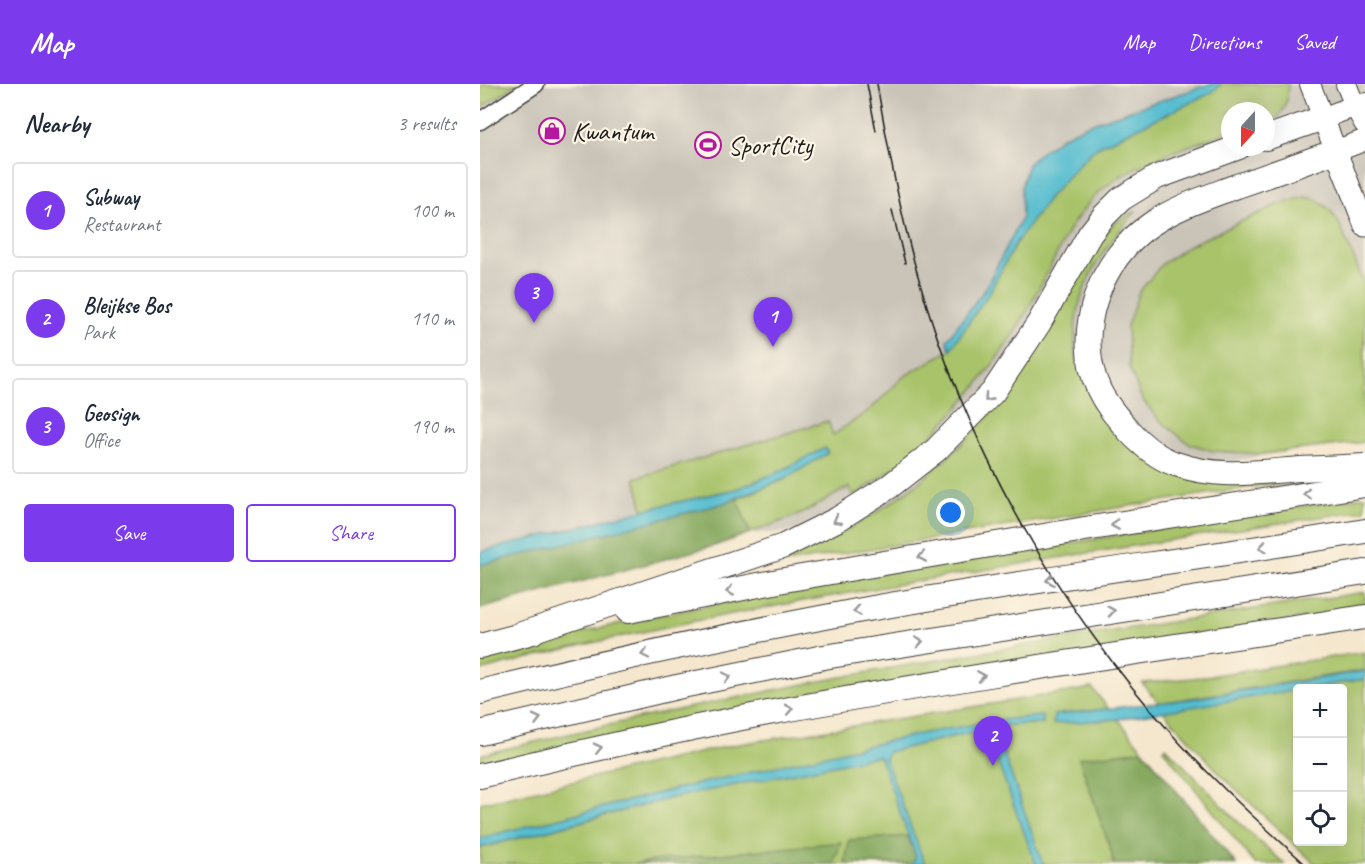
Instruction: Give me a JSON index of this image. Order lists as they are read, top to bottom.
{
  "places": {
    "shop": ["Kwantum"],
    "sports": ["SportCity"]
  },
  "north": "bottom",
  "page": {
    "header": "Map",
    "nav": ["Map", "Directions", "Saved"],
    "heading": ["Nearby", "3 results"],
    "list": [
      {
        "mark": "1",
        "name": "Subway",
        "note": "Restaurant",
        "value": "100 m"
      },
      {
        "mark": "2",
        "name": "Bleijkse Bos",
        "note": "Park",
        "value": "110 m"
      },
      {
        "mark": "3",
        "name": "Geosign",
        "note": "Office",
        "value": "190 m"
      }
    ],
    "pins": ["3", "1", "2"],
    "buttons": ["Save", "Share"],
    "map_buttons": ["+", "−"]
  }
}
